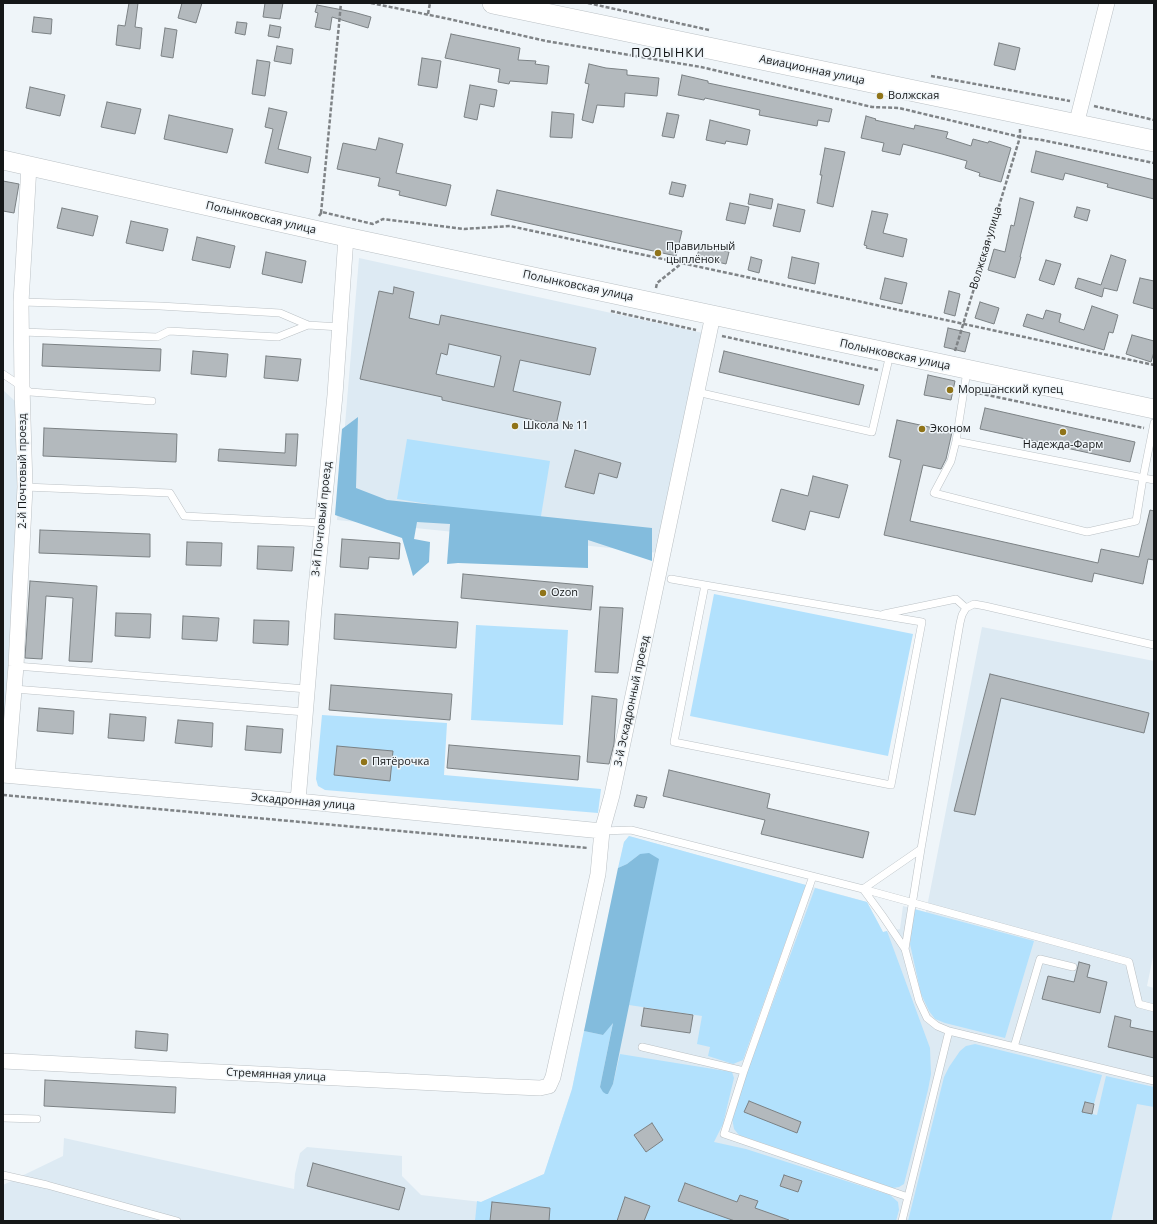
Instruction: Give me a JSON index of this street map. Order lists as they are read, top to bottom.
{
  "streets": {
    "main road": ["Авиационная улица"],
    "street": [
      "Полынковская улица",
      "2-й Почтовый проезд",
      "3-й Почтовый проезд",
      "3-й Эскадронный проезд",
      "Эскадронная улица",
      "Стремянная улица"
    ],
    "path": ["Волжская улица"]
  },
  "crossings": [
    ["Полынковская улица", "Волжская улица"],
    ["Полынковская улица", "2-й Почтовый проезд"],
    ["Полынковская улица", "3-й Почтовый проезд"],
    ["Полынковская улица", "3-й Эскадронный проезд"],
    ["2-й Почтовый проезд", "Эскадронная улица"],
    ["3-й Почтовый проезд", "Эскадронная улица"],
    ["3-й Эскадронный проезд", "Эскадронная улица"],
    ["3-й Эскадронный проезд", "Стремянная улица"]
  ],
  "districts": ["ПОЛЫНКИ"],
  "places": [
    "Волжская",
    "Правильный цыплёнок",
    "Моршанский купец",
    "Школа № 11",
    "Эконом",
    "Надежда-Фарм",
    "Ozon",
    "Пятёрочка"
  ]
}
